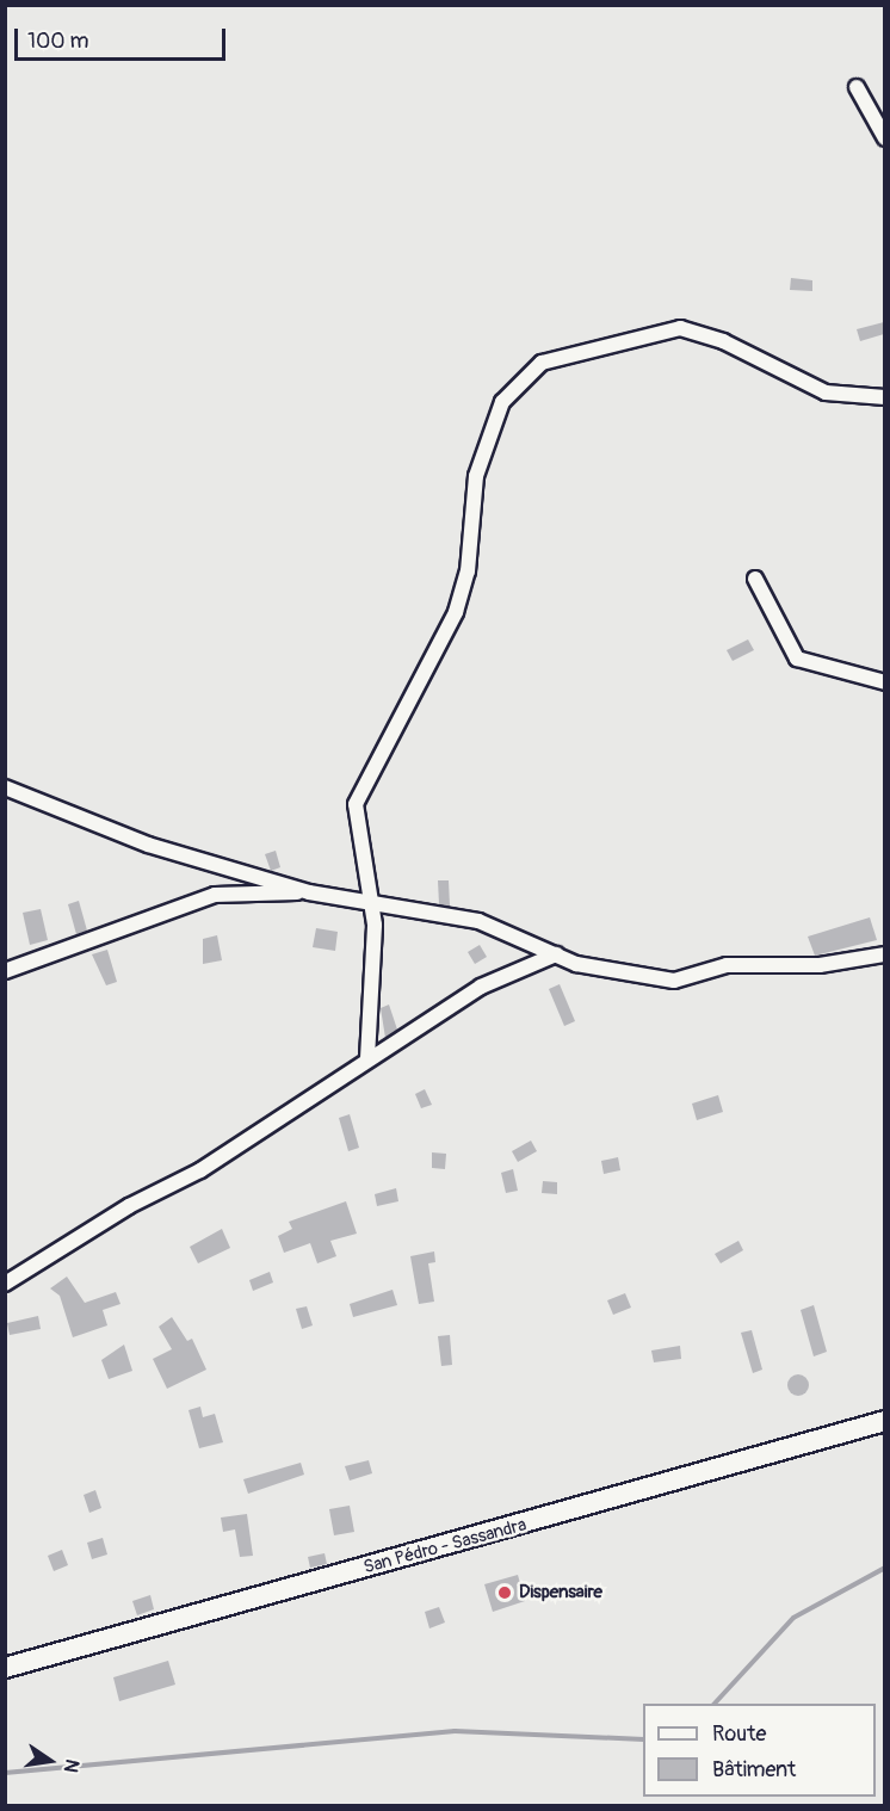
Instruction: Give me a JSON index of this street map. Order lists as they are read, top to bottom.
{
  "streets": {
    "main road": ["San Pédro - Sassandra"]
  },
  "places": ["Dispensaire"],
  "legend": ["Route", "Bâtiment"],
  "scale_bar": "100 m",
  "north": "right"
}
